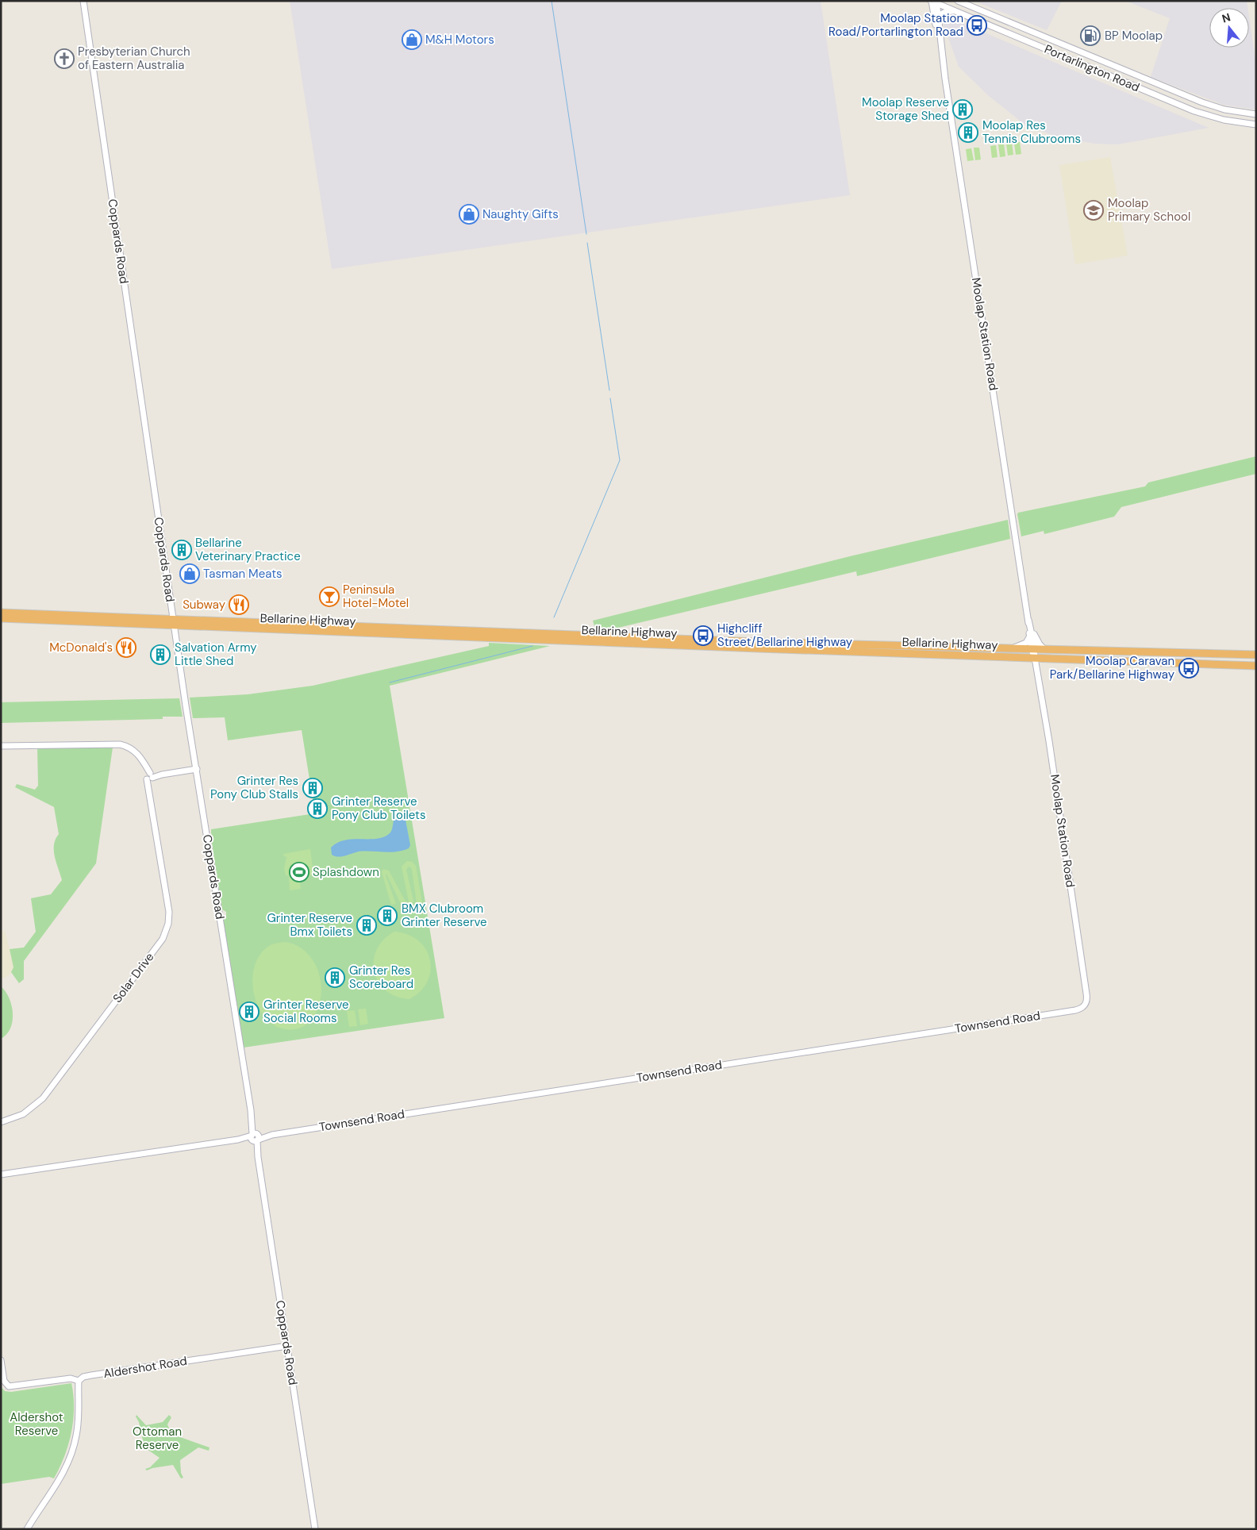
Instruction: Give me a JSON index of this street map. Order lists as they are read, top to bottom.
{
  "streets": {
    "highway": ["Bellarine Highway"],
    "street": [
      "Portarlington Road",
      "Coppards Road",
      "Moolap Station Road",
      "Solar Drive",
      "Townsend Road",
      "Aldershot Road"
    ]
  },
  "crossings": [
    ["Portarlington Road", "Moolap Station Road"],
    ["Coppards Road", "Bellarine Highway"],
    ["Coppards Road", "Townsend Road"],
    ["Coppards Road", "Aldershot Road"],
    ["Moolap Station Road", "Bellarine Highway"],
    ["Moolap Station Road", "Townsend Road"]
  ],
  "parks": ["Aldershot Reserve", "Ottoman Reserve"],
  "places": {
    "bus stop": ["Moolap Station Road/Portarlington Road", "Highcliff Street/Bellarine Highway", "Moolap Caravan Park/Bellarine Highway"],
    "fuel station": ["BP Moolap"],
    "shop": ["M&H Motors", "Naughty Gifts", "Tasman Meats"],
    "church": ["Presbyterian Church of Eastern Australia"],
    "building": [
      "Moolap Reserve Storage Shed",
      "Moolap Res Tennis Clubrooms",
      "Bellarine Veterinary Practice",
      "Salvation Army Little Shed",
      "Grinter Res Pony Club Stalls",
      "Grinter Reserve Pony Club Toilets",
      "BMX Clubroom Grinter Reserve",
      "Grinter Reserve Bmx Toilets",
      "Grinter Res Scoreboard",
      "Grinter Reserve Social Rooms"
    ],
    "school or university": ["Moolap Primary School"],
    "bar": ["Peninsula Hotel-Motel"],
    "restaurant": ["Subway", "McDonald's"],
    "sports": ["Splashdown"]
  },
  "north": "top"
}
